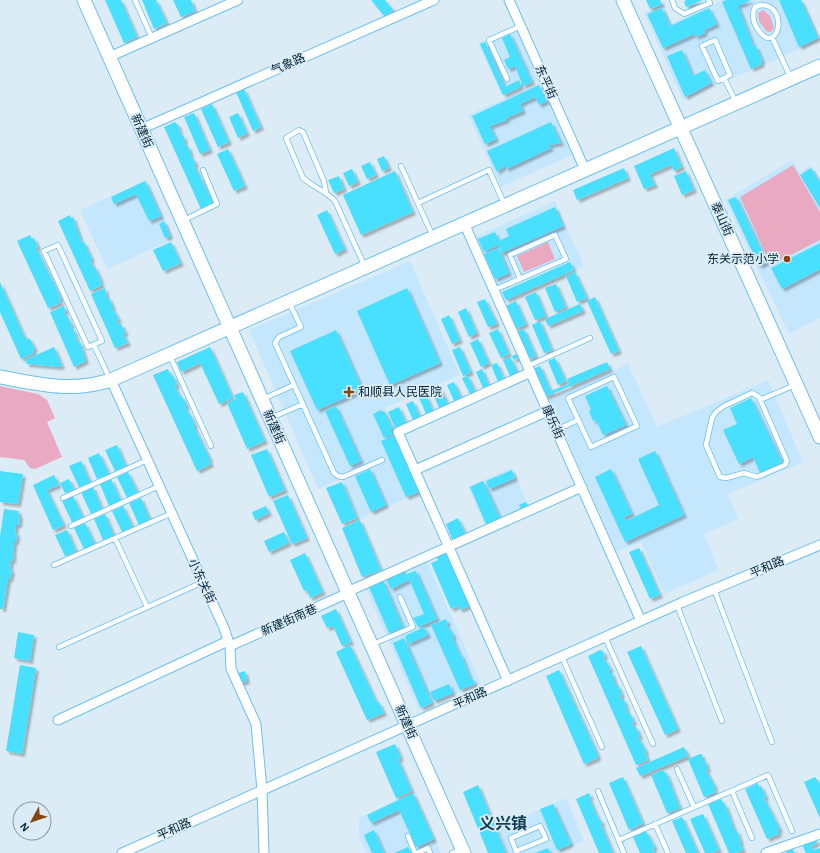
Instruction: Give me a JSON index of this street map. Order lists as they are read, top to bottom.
{
  "streets": {
    "main road": ["新建街", "泰山街"],
    "street": [
      "气象路",
      "东平街",
      "康乐街",
      "平和路",
      "小东关街",
      "新建街南巷"
    ]
  },
  "crossings": [
    ["气象路", "新建街"],
    ["新建街", "平和路"],
    ["新建街", "新建街南巷"],
    ["康乐街", "平和路"],
    ["康乐街", "新建街南巷"],
    ["平和路", "小东关街"],
    ["小东关街", "新建街南巷"]
  ],
  "districts": ["义兴镇"],
  "places": {
    "other": ["东关示范小学"],
    "health": ["和顺县人民医院"]
  },
  "north": "bottom left"
}
